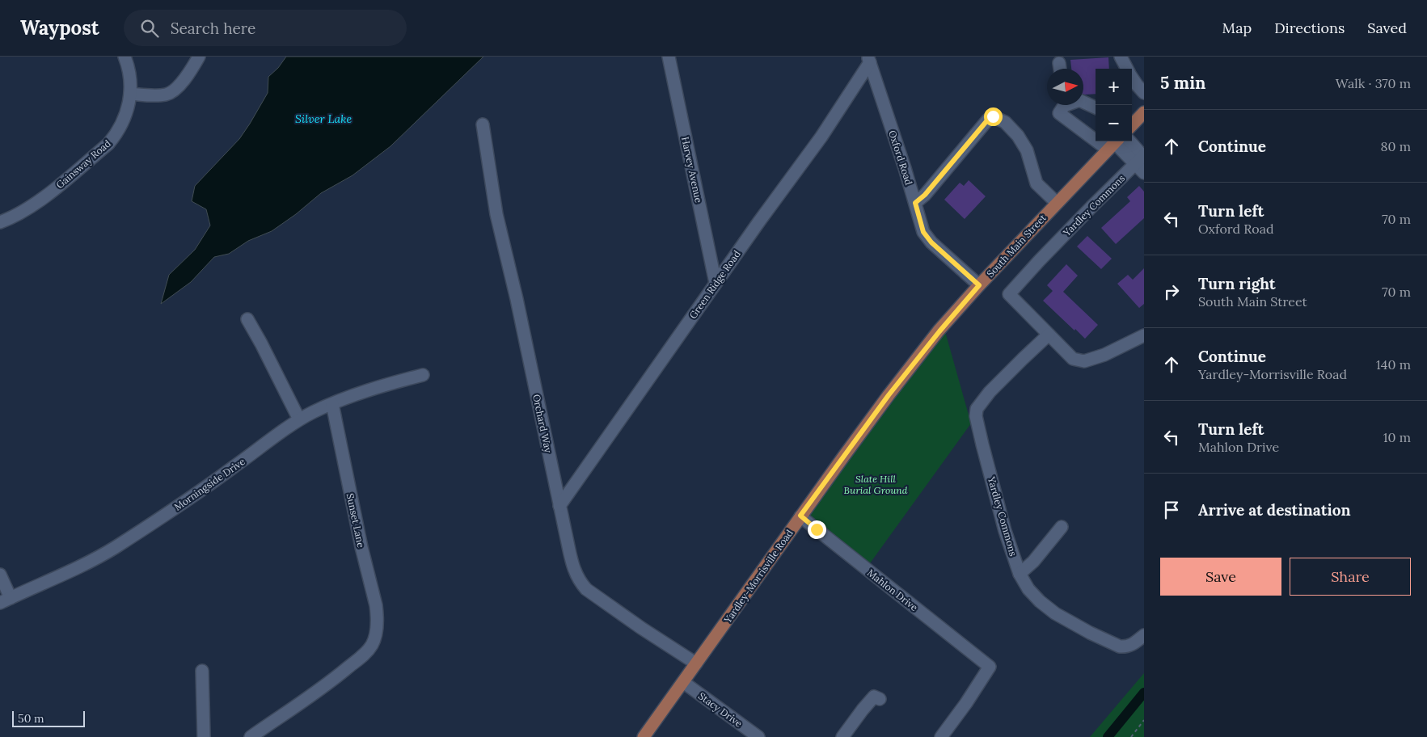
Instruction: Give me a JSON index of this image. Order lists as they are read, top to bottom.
{
  "streets": {
    "main road": ["South Main Street", "Yardley-Morrisville Road"],
    "street": [
      "Oxford Road",
      "Gainsway Road",
      "Harvey Avenue",
      "Yardley Commons",
      "Green Ridge Road",
      "Orchard Way",
      "Morningside Drive",
      "Sunset Lane",
      "Mahlon Drive",
      "Stacy Drive"
    ]
  },
  "crossings": [
    ["Oxford Road", "South Main Street"],
    ["Oxford Road", "Green Ridge Road"],
    ["Harvey Avenue", "Green Ridge Road"],
    ["South Main Street", "Yardley-Morrisville Road"],
    ["Green Ridge Road", "Orchard Way"],
    ["Orchard Way", "Yardley-Morrisville Road"],
    ["Morningside Drive", "Sunset Lane"],
    ["Yardley-Morrisville Road", "Mahlon Drive"],
    ["Yardley-Morrisville Road", "Stacy Drive"]
  ],
  "water": ["Silver Lake"],
  "parks": ["Slate Hill Burial Ground"],
  "scale_bar": "50 m",
  "north": "right",
  "page": {
    "header": "Waypost",
    "search": "Search here",
    "nav": ["Map", "Directions", "Saved"],
    "heading": ["5 min", "Walk · 370 m"],
    "map_buttons": ["+", "−"],
    "list": [
      ["Continue", "80 m"],
      ["Turn left", "Oxford Road", "70 m"],
      ["Turn right", "South Main Street", "70 m"],
      ["Continue", "Yardley-Morrisville Road", "140 m"],
      ["Turn left", "Mahlon Drive", "10 m"],
      "Arrive at destination"
    ],
    "buttons": ["Save", "Share"],
    "scale": "50 m"
  }
}
